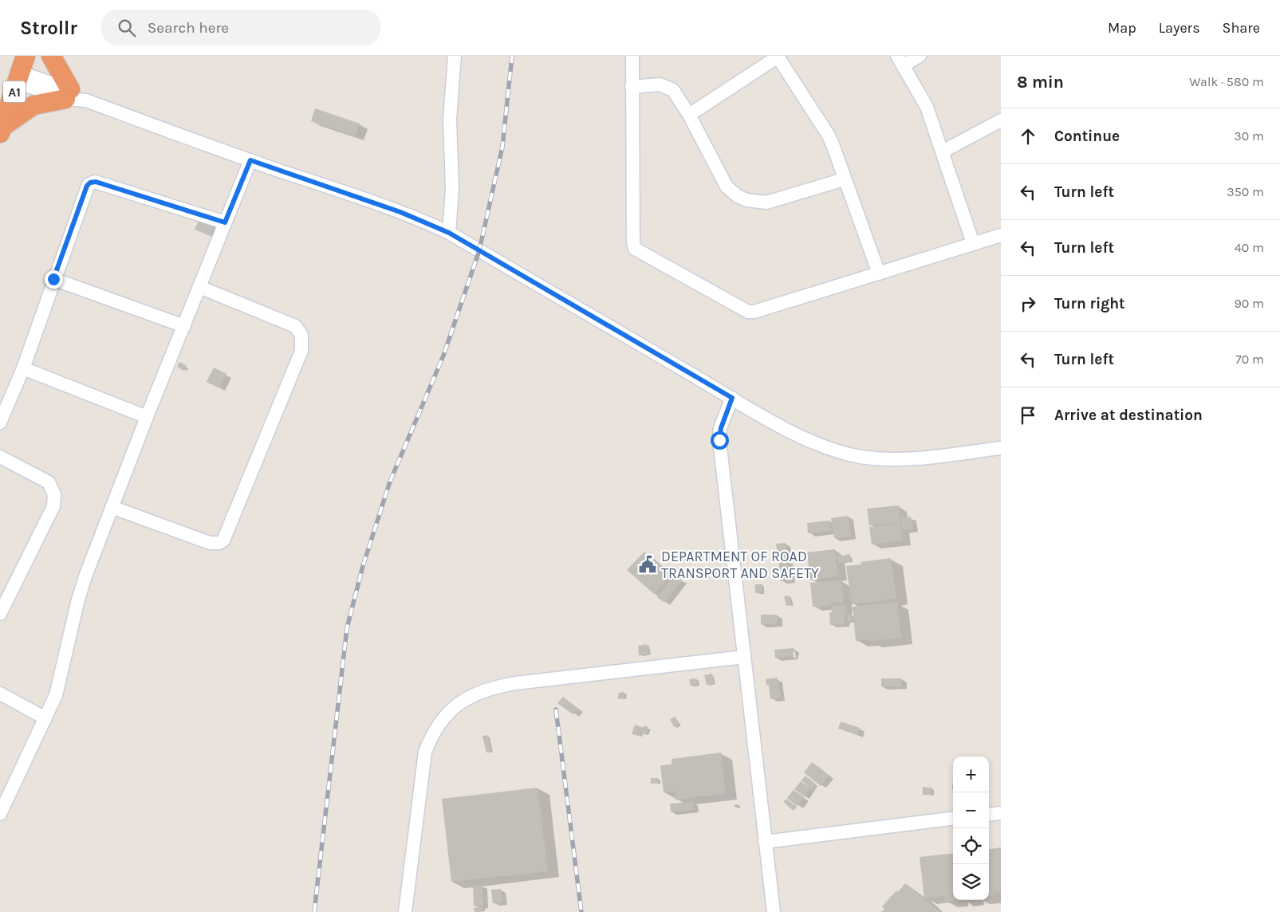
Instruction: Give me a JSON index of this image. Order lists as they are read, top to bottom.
{
  "streets": {
    "highway": ["A1"]
  },
  "places": {
    "public building": ["DEPARTMENT OF ROAD TRANSPORT AND SAFETY"]
  },
  "page": {
    "header": "Strollr",
    "search": "Search here",
    "nav": ["Map", "Layers", "Share"],
    "heading": ["8 min", "Walk · 580 m"],
    "list": [
      ["Continue", "30 m"],
      ["Turn left", "350 m"],
      ["Turn left", "40 m"],
      ["Turn right", "90 m"],
      ["Turn left", "70 m"],
      "Arrive at destination"
    ],
    "map_buttons": ["+", "−"]
  }
}
